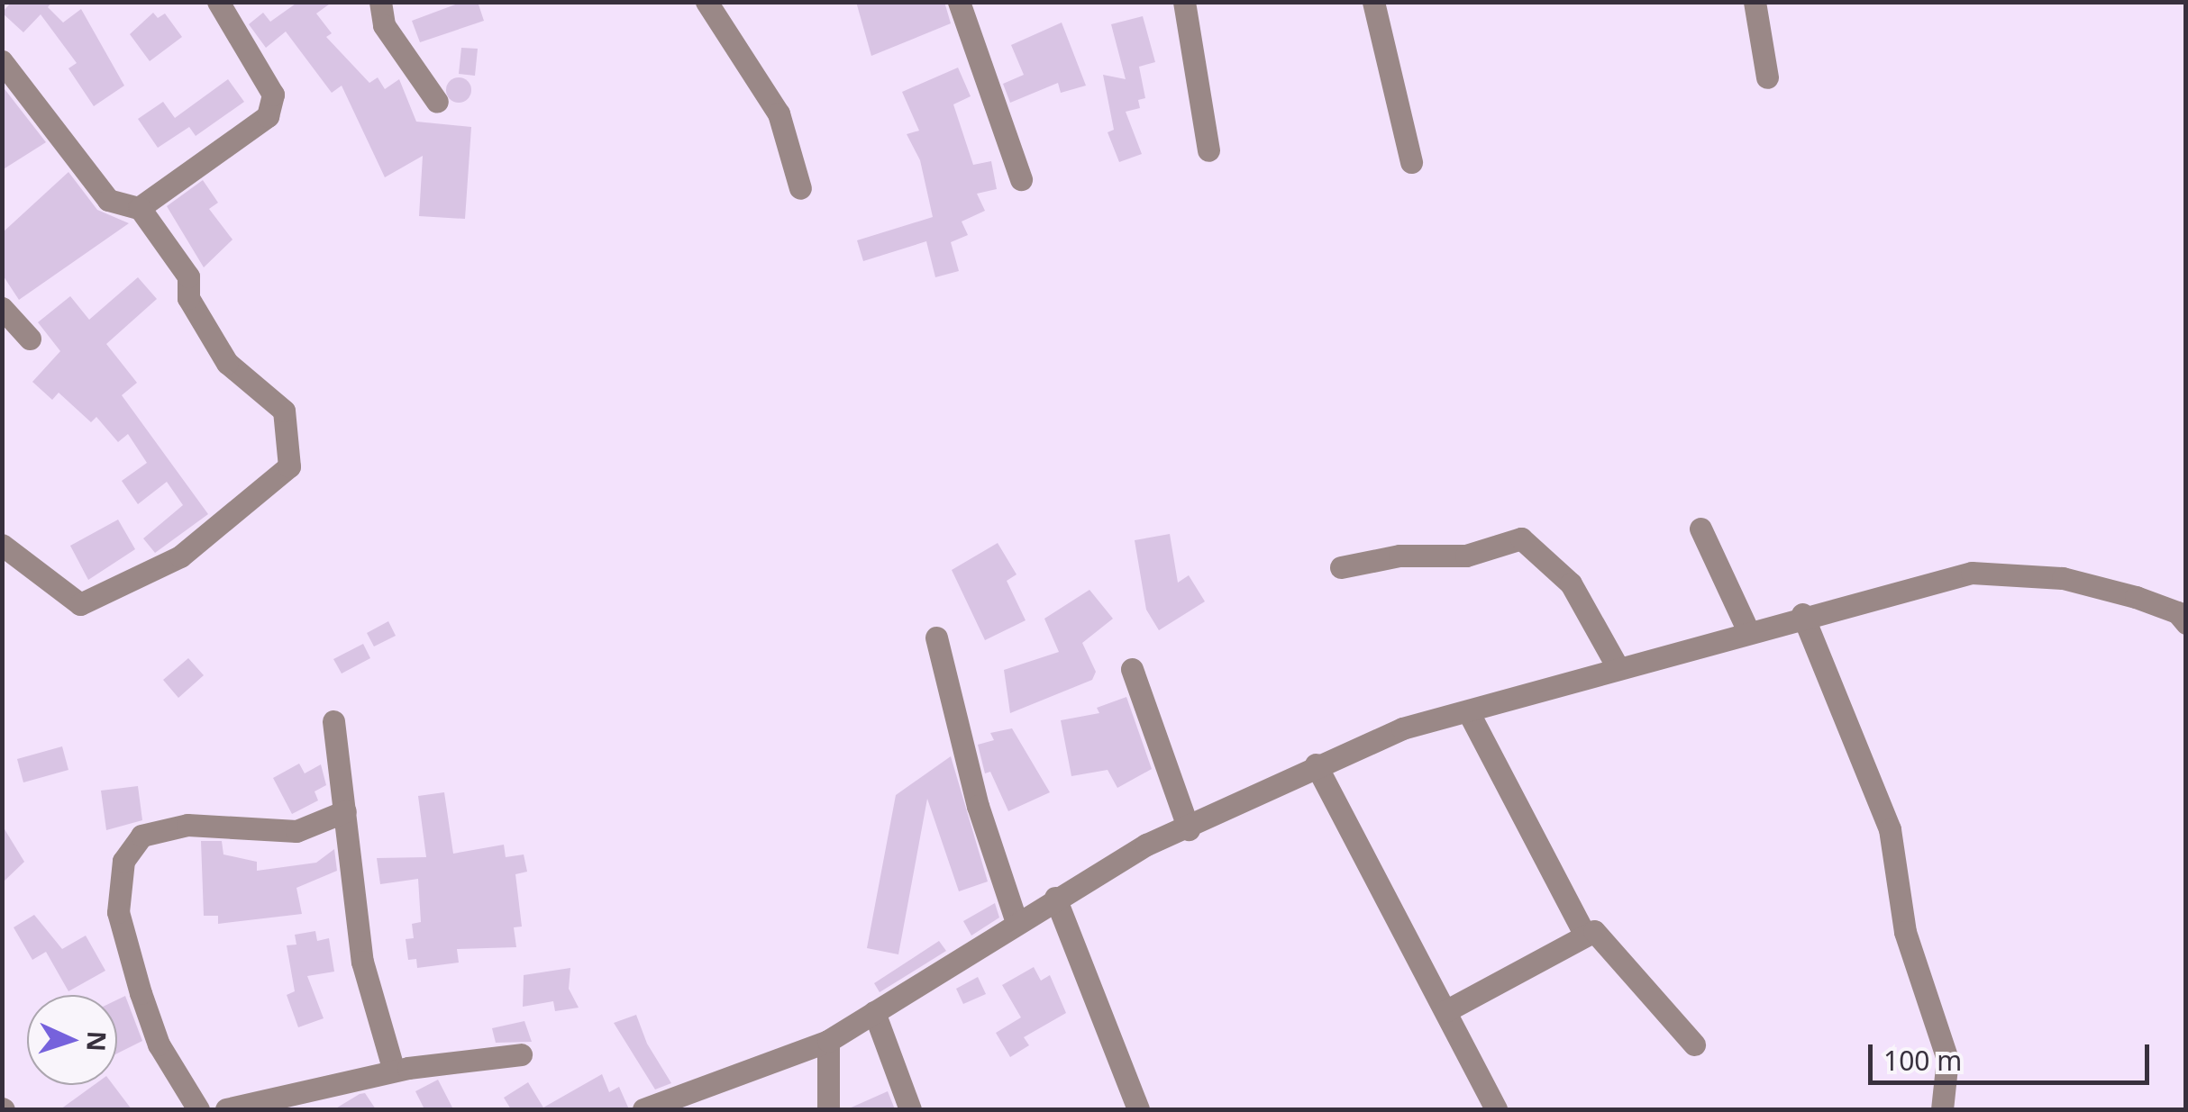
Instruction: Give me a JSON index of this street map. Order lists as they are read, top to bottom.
{
  "scale_bar": "100 m",
  "north": "right"
}
